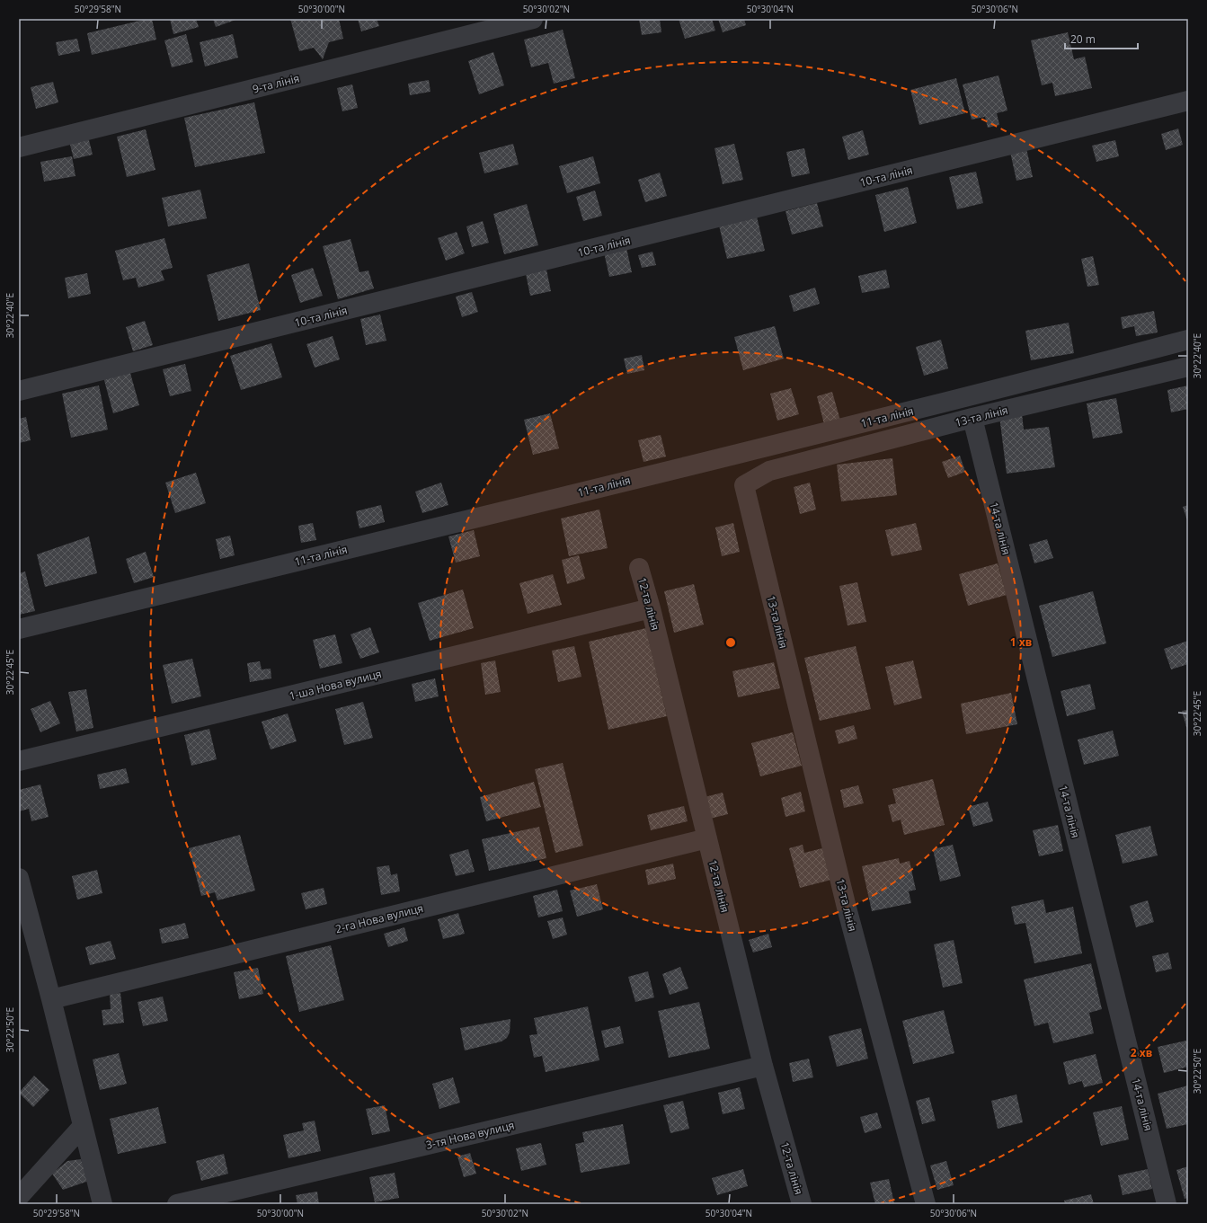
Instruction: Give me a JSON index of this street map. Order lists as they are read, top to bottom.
{
  "streets": {
    "street": [
      "9-та лінія",
      "10-та лінія",
      "13-та лінія",
      "11-та лінія",
      "14-та лінія",
      "12-та лінія",
      "1-ша Нова вулиця",
      "2-га Нова вулиця",
      "3-тя Нова вулиця"
    ]
  },
  "crossings": [
    ["13-та лінія", "14-та лінія"],
    ["12-та лінія", "1-ша Нова вулиця"],
    ["12-та лінія", "2-га Нова вулиця"],
    ["12-та лінія", "3-тя Нова вулиця"]
  ],
  "scale_bar": "20 m",
  "coordinates": [
    "50°29'58\"N",
    "50°30'00\"N",
    "50°30'02\"N",
    "50°30'04\"N",
    "50°30'06\"N",
    "30°22'40\"E",
    "30°22'45\"E",
    "30°22'50\"E"
  ],
  "rings": ["1 хв", "2 хв"]
}
